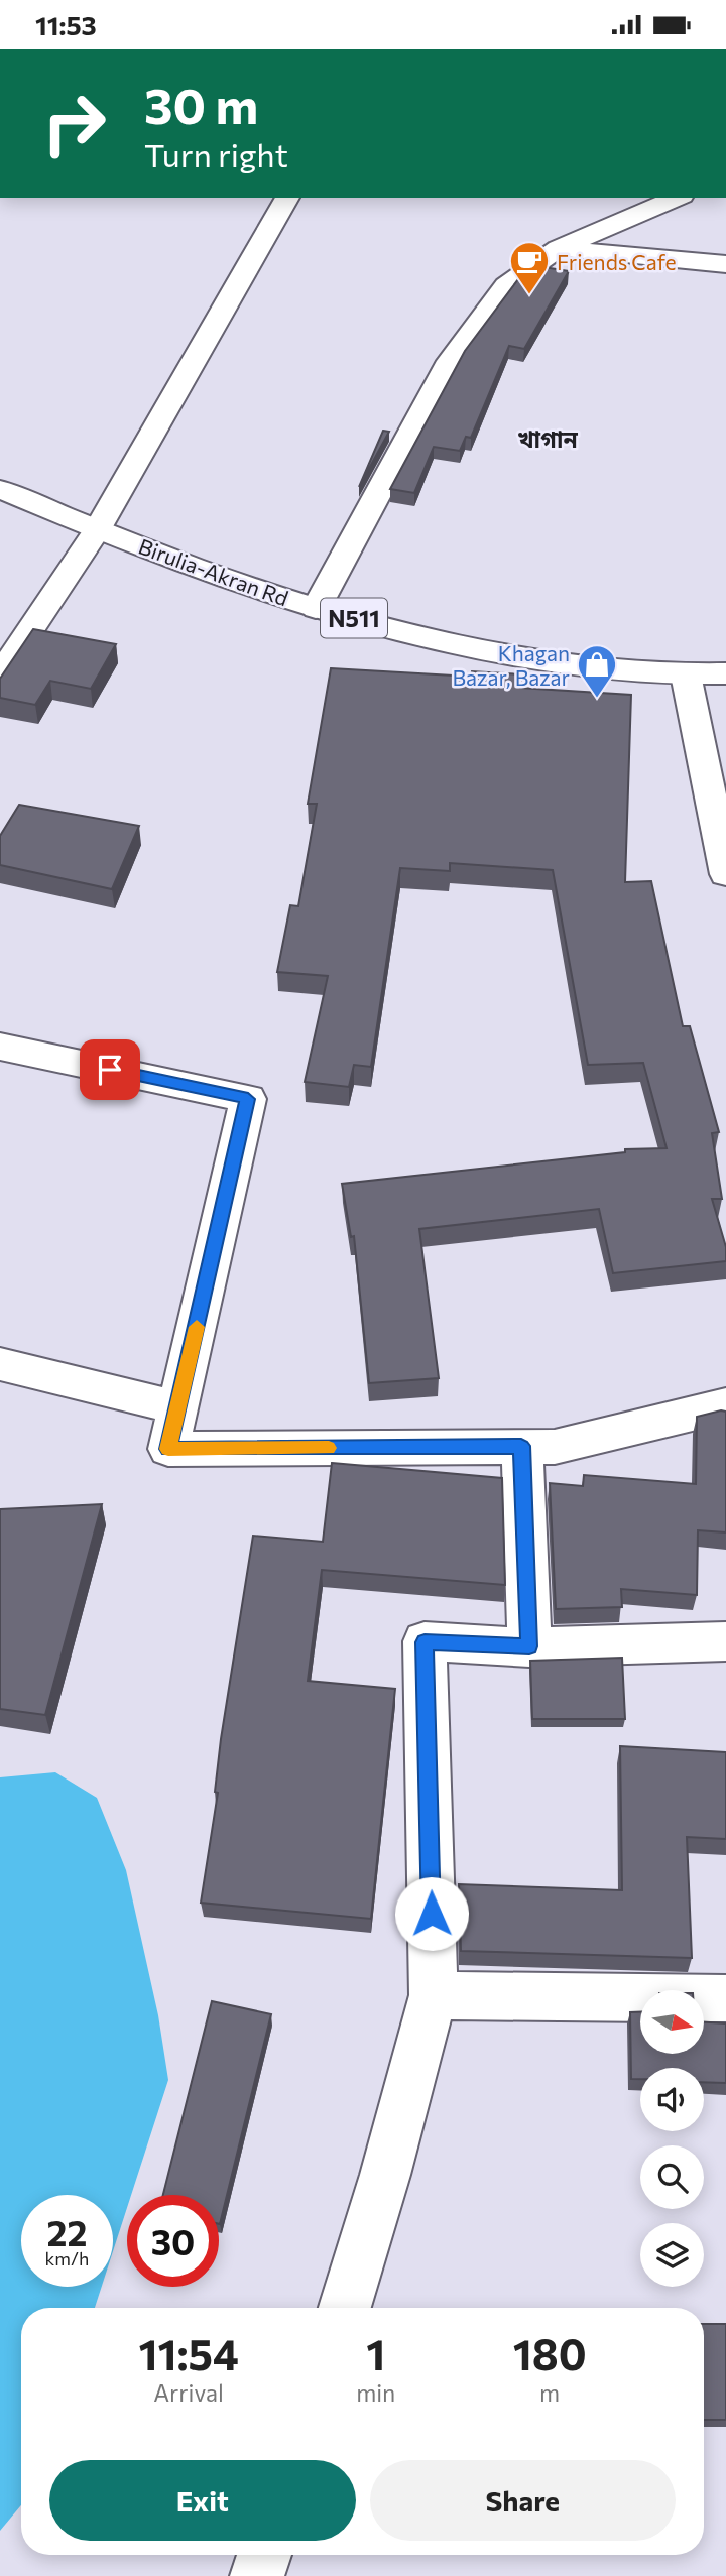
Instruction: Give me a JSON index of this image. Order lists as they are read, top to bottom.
{
  "streets": {
    "main road": ["Birulia-Akran Rd", "N511"]
  },
  "districts": ["খাগান"],
  "places": {
    "cafe": ["Friends Cafe"],
    "shop": ["Khagan Bazar, Bazar"]
  },
  "north": "right",
  "page": {
    "status": "11:53",
    "turn": ["30 m", "Turn right"],
    "speed": "22 km/h",
    "limit": "30",
    "eta": [
      "11:54",
      "Arrival",
      "1",
      "min",
      "180",
      "m"
    ],
    "buttons": ["Exit", "Share"]
  }
}
